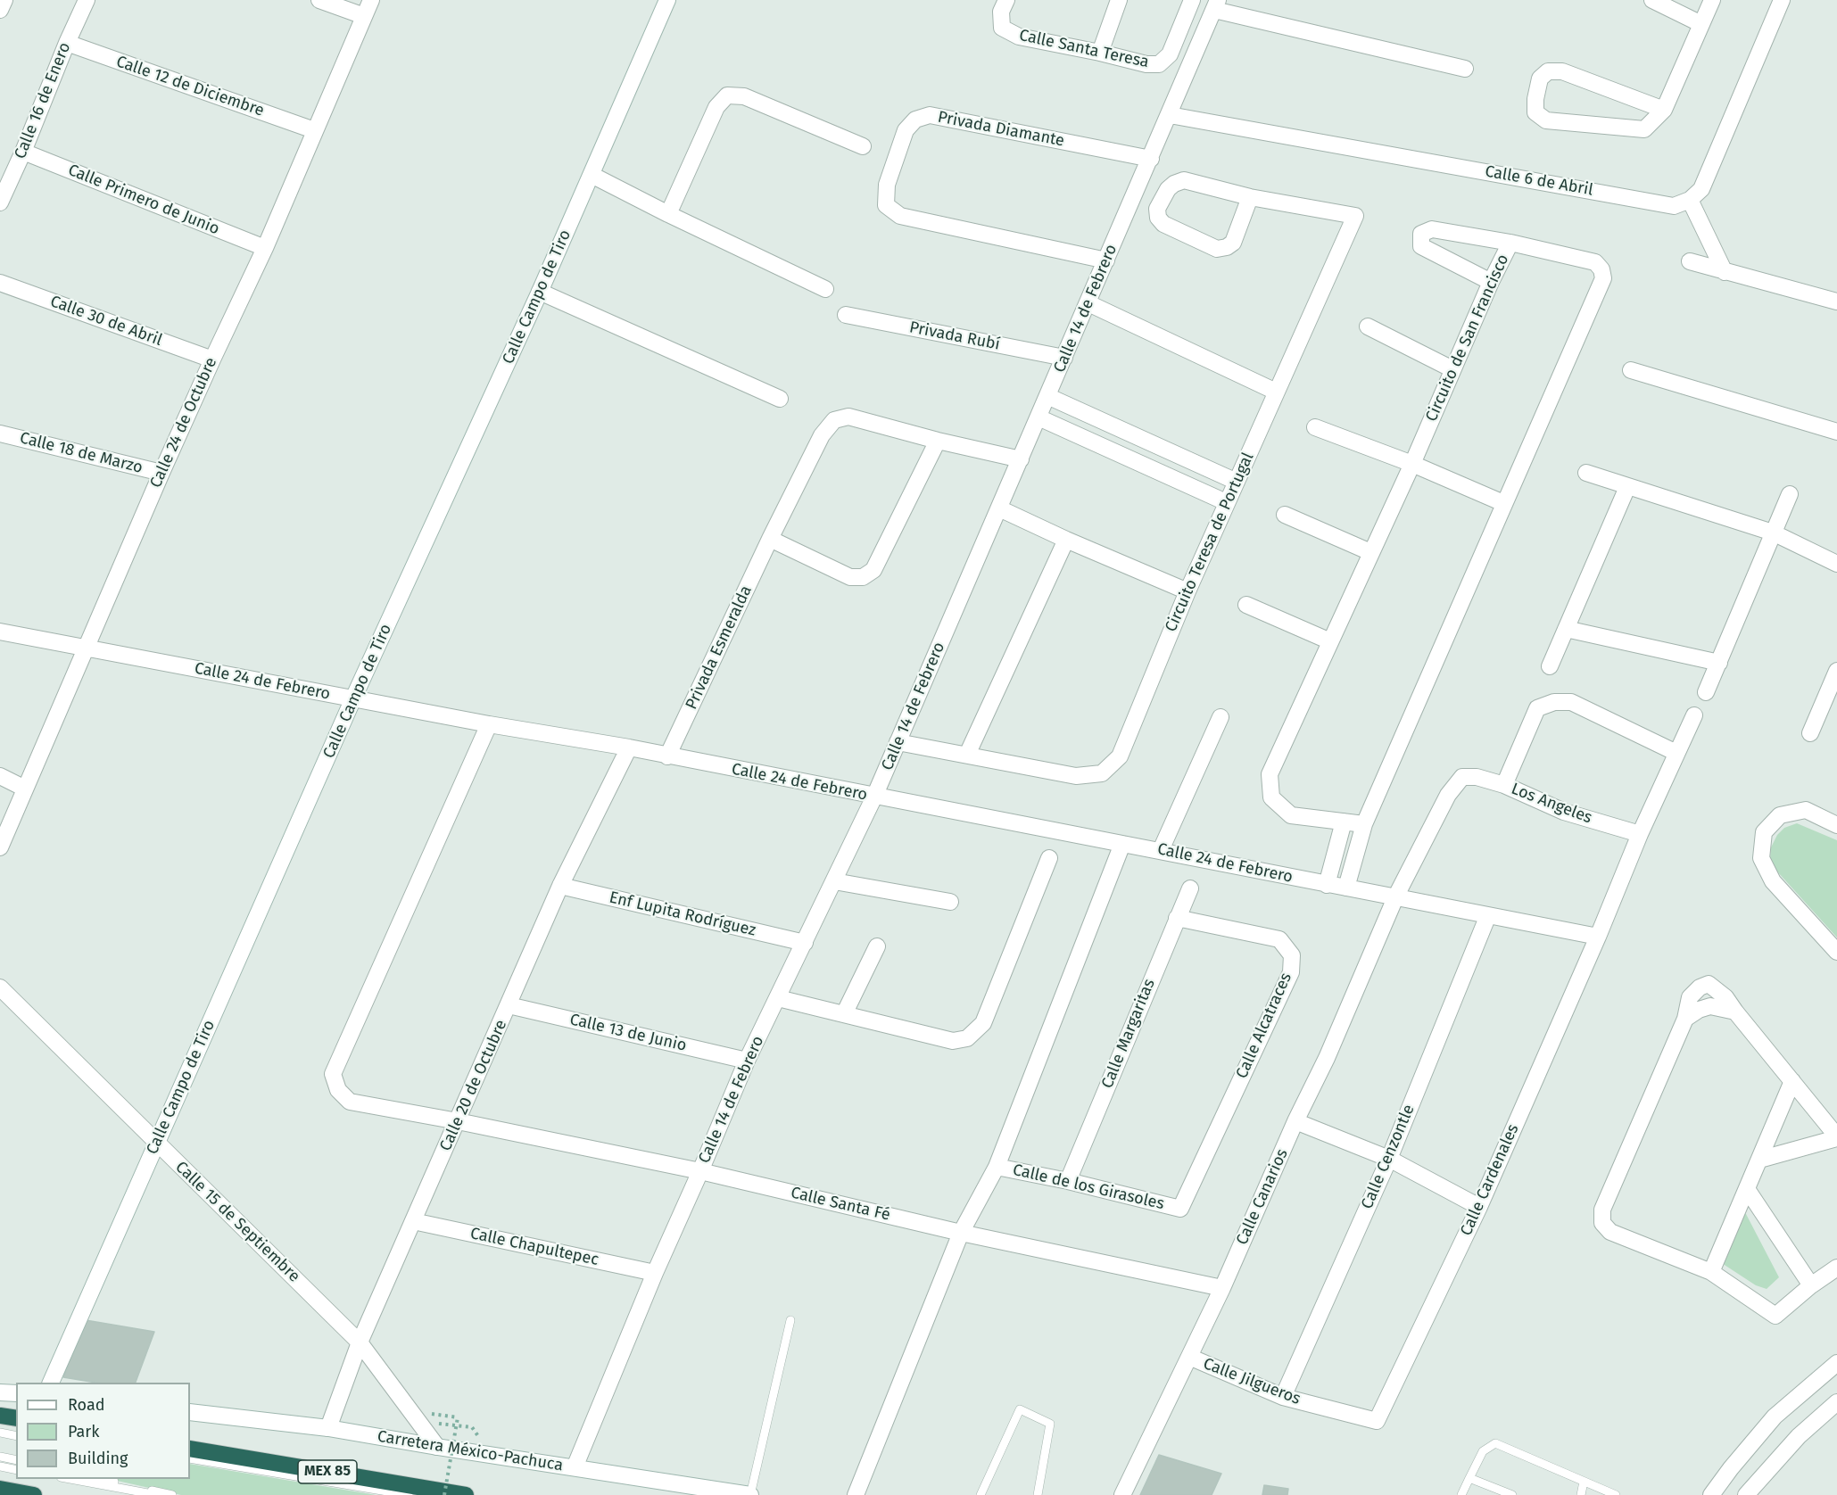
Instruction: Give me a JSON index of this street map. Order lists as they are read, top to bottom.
{
  "streets": {
    "highway": ["MEX 85"],
    "street": [
      "Calle Santa Teresa",
      "Calle 12 de Diciembre",
      "Calle 16 de Enero",
      "Privada Diamante",
      "Calle 6 de Abril",
      "Calle Primero de Junio",
      "Calle Campo de Tiro",
      "Calle 14 de Febrero",
      "Calle 30 de Abril",
      "Privada Rubí",
      "Circuito de San Francisco",
      "Calle 24 de Octubre",
      "Calle 18 de Marzo",
      "Circuito Teresa de Portugal",
      "Privada Esmeralda",
      "Calle 24 de Febrero",
      "Los Angeles",
      "Enf Lupita Rodríguez",
      "Calle Alcatraces",
      "Calle 13 de Junio",
      "Calle Margaritas",
      "Calle 20 de Octubre",
      "Calle Cenzontle",
      "Calle Cardenales",
      "Calle de los Girasoles",
      "Calle Canarios",
      "Calle Santa Fé",
      "Calle 15 de Septiembre",
      "Calle Chapultepec",
      "Calle Jilgueros",
      "Carretera México-Pachuca"
    ]
  },
  "crossings": [
    ["Calle 12 de Diciembre", "Calle 16 de Enero"],
    ["Calle 12 de Diciembre", "Calle 24 de Octubre"],
    ["Calle 16 de Enero", "Calle Primero de Junio"],
    ["Privada Diamante", "Calle 14 de Febrero"],
    ["Calle 6 de Abril", "Calle 14 de Febrero"],
    ["Calle Primero de Junio", "Calle 24 de Octubre"],
    ["Calle Campo de Tiro", "Calle 24 de Febrero"],
    ["Calle Campo de Tiro", "Calle 15 de Septiembre"],
    ["Calle 14 de Febrero", "Privada Rubí"],
    ["Calle 14 de Febrero", "Circuito Teresa de Portugal"],
    ["Calle 14 de Febrero", "Privada Esmeralda"],
    ["Calle 14 de Febrero", "Calle 24 de Febrero"],
    ["Calle 14 de Febrero", "Enf Lupita Rodríguez"],
    ["Calle 14 de Febrero", "Calle 13 de Junio"],
    ["Calle 14 de Febrero", "Calle Santa Fé"],
    ["Calle 14 de Febrero", "Calle Chapultepec"],
    ["Calle 14 de Febrero", "Carretera México-Pachuca"],
    ["Calle 30 de Abril", "Calle 24 de Octubre"],
    ["Circuito de San Francisco", "Calle 24 de Febrero"],
    ["Calle 24 de Octubre", "Calle 18 de Marzo"],
    ["Calle 24 de Octubre", "Calle 24 de Febrero"],
    ["Privada Esmeralda", "Calle 24 de Febrero"],
    ["Calle 24 de Febrero", "Calle 20 de Octubre"],
    ["Calle 24 de Febrero", "Calle Cenzontle"],
    ["Calle 24 de Febrero", "Calle Cardenales"],
    ["Calle 24 de Febrero", "Calle Canarios"],
    ["Calle 24 de Febrero", "Calle Santa Fé"],
    ["Los Angeles", "Calle Canarios"],
    ["Enf Lupita Rodríguez", "Calle 20 de Octubre"],
    ["Calle Alcatraces", "Calle Margaritas"],
    ["Calle Alcatraces", "Calle de los Girasoles"],
    ["Calle 13 de Junio", "Calle 20 de Octubre"],
    ["Calle Margaritas", "Calle de los Girasoles"],
    ["Calle 20 de Octubre", "Calle Santa Fé"],
    ["Calle 20 de Octubre", "Calle 15 de Septiembre"],
    ["Calle 20 de Octubre", "Calle Chapultepec"],
    ["Calle 20 de Octubre", "Carretera México-Pachuca"],
    ["Calle Cenzontle", "Calle Jilgueros"],
    ["Calle Cardenales", "Calle Jilgueros"],
    ["Calle Canarios", "Calle Santa Fé"],
    ["Calle Canarios", "Calle Jilgueros"],
    ["Calle 15 de Septiembre", "Carretera México-Pachuca"]
  ],
  "legend": ["Road", "Park", "Building"]
}
